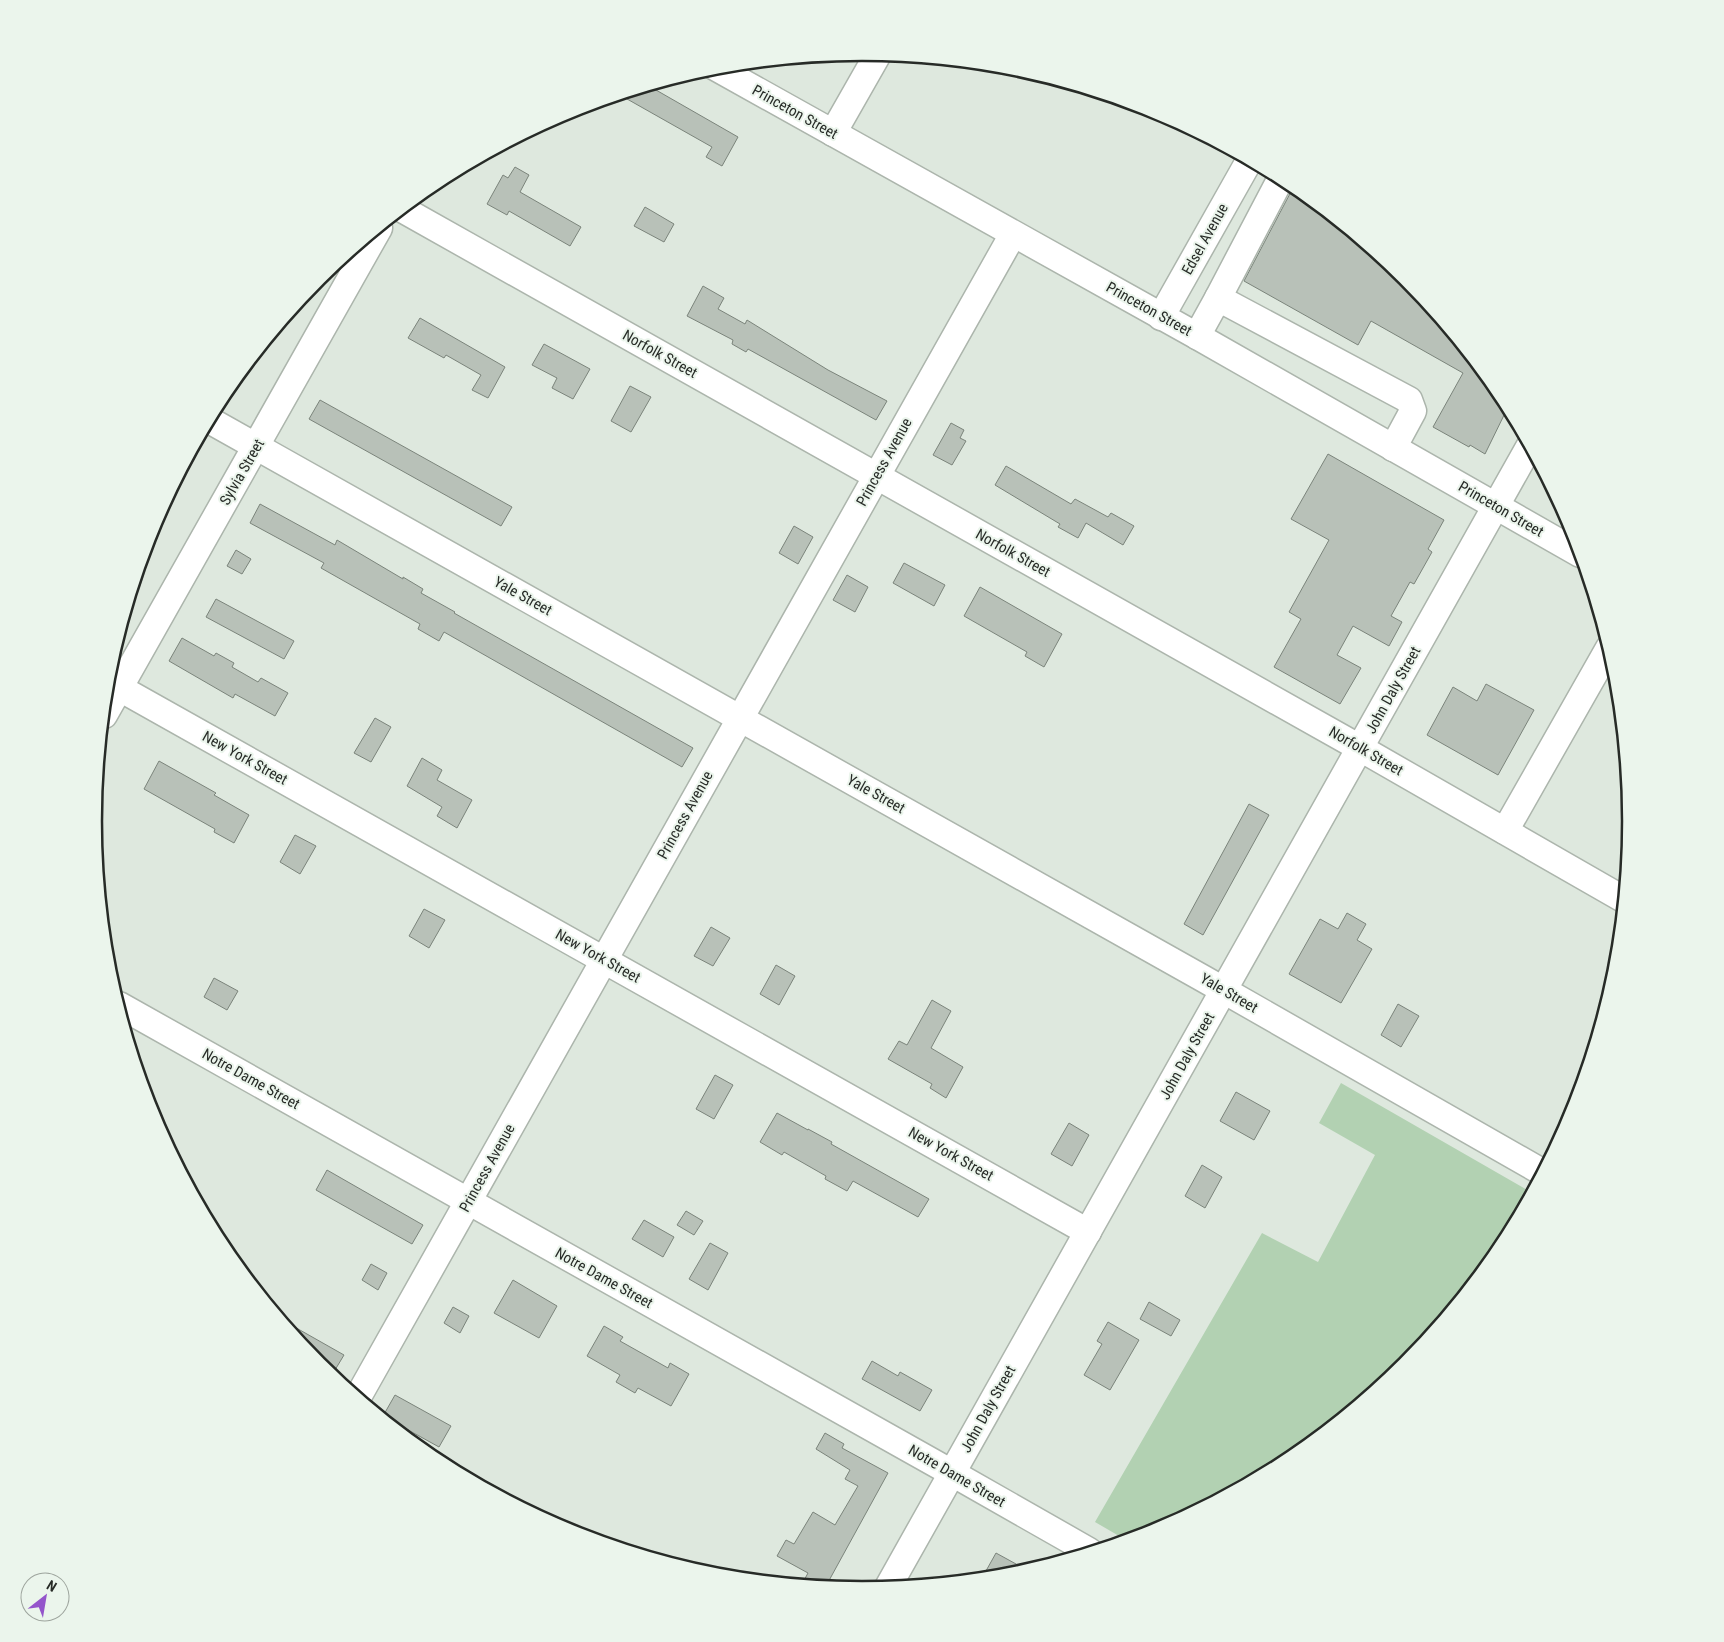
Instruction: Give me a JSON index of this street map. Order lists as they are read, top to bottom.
{
  "streets": {
    "street": [
      "Princeton Street",
      "Edsel Avenue",
      "Norfolk Street",
      "Princess Avenue",
      "Sylvia Street",
      "Yale Street",
      "John Daly Street",
      "New York Street",
      "Notre Dame Street"
    ]
  },
  "crossings": [
    ["Princeton Street", "Edsel Avenue"],
    ["Princeton Street", "Princess Avenue"],
    ["Princeton Street", "John Daly Street"],
    ["Norfolk Street", "Princess Avenue"],
    ["Norfolk Street", "John Daly Street"],
    ["Princess Avenue", "Yale Street"],
    ["Princess Avenue", "New York Street"],
    ["Princess Avenue", "Notre Dame Street"],
    ["Sylvia Street", "Yale Street"],
    ["Yale Street", "John Daly Street"],
    ["John Daly Street", "New York Street"],
    ["John Daly Street", "Notre Dame Street"]
  ],
  "north": "top right"
}
